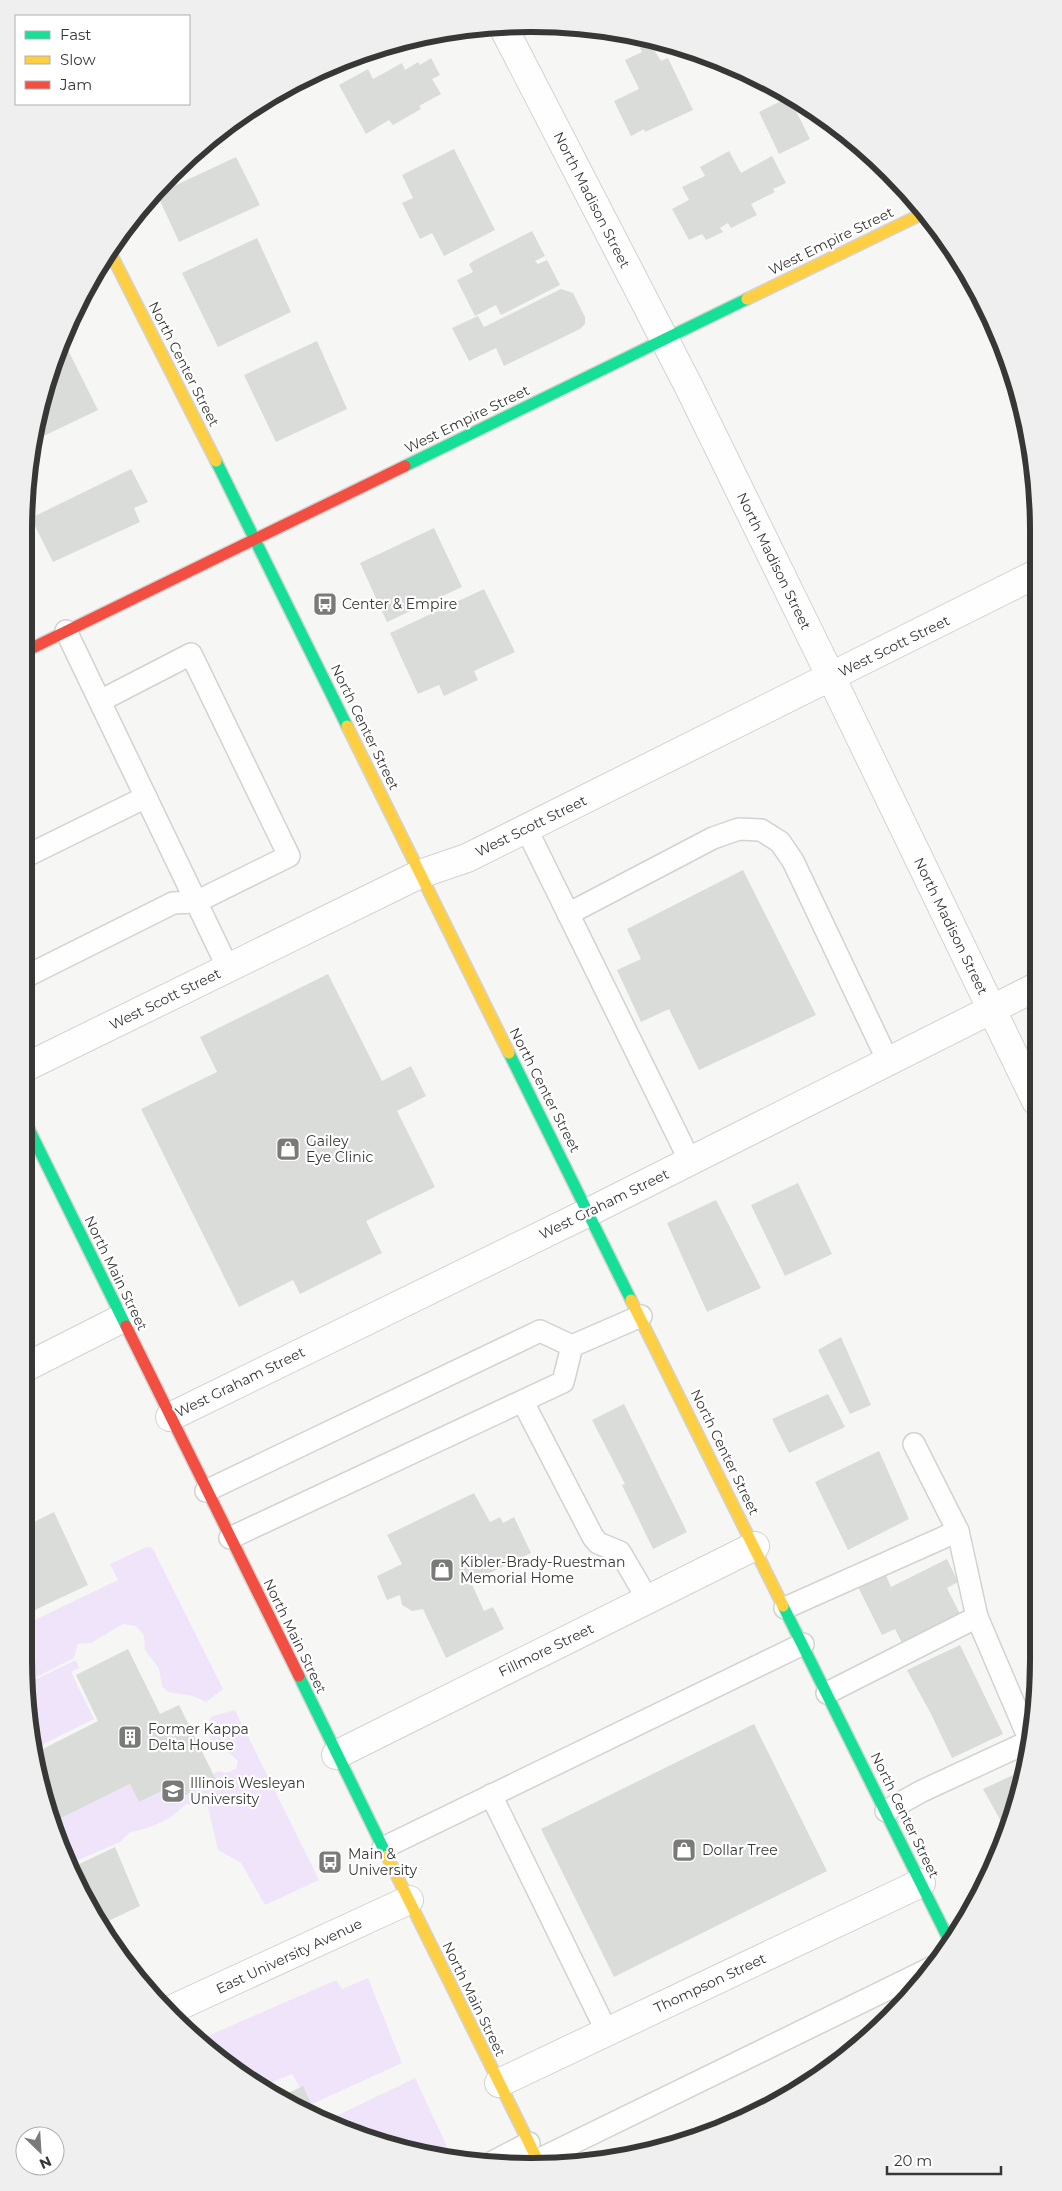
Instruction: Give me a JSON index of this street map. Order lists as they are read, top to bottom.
{
  "streets": {
    "main road": ["West Empire Street", "North Center Street", "North Main Street"],
    "street": [
      "North Madison Street",
      "West Scott Street",
      "West Graham Street",
      "Fillmore Street",
      "East University Avenue",
      "Thompson Street"
    ]
  },
  "crossings": [
    ["North Madison Street", "West Empire Street"],
    ["North Madison Street", "West Scott Street"],
    ["North Madison Street", "West Graham Street"],
    ["West Empire Street", "North Center Street"],
    ["North Center Street", "West Scott Street"],
    ["North Center Street", "West Graham Street"],
    ["North Center Street", "Fillmore Street"],
    ["North Center Street", "Thompson Street"],
    ["West Graham Street", "North Main Street"],
    ["North Main Street", "Fillmore Street"],
    ["North Main Street", "East University Avenue"],
    ["North Main Street", "Thompson Street"]
  ],
  "places": {
    "bus stop": ["Center & Empire", "Main & University"],
    "shop": ["Gailey Eye Clinic", "Kibler-Brady-Ruestman Memorial Home", "Dollar Tree"],
    "building": ["Former Kappa Delta House"],
    "school or university": ["Illinois Wesleyan University"]
  },
  "legend": ["Fast", "Slow", "Jam"],
  "scale_bar": "20 m",
  "north": "bottom right"
}
